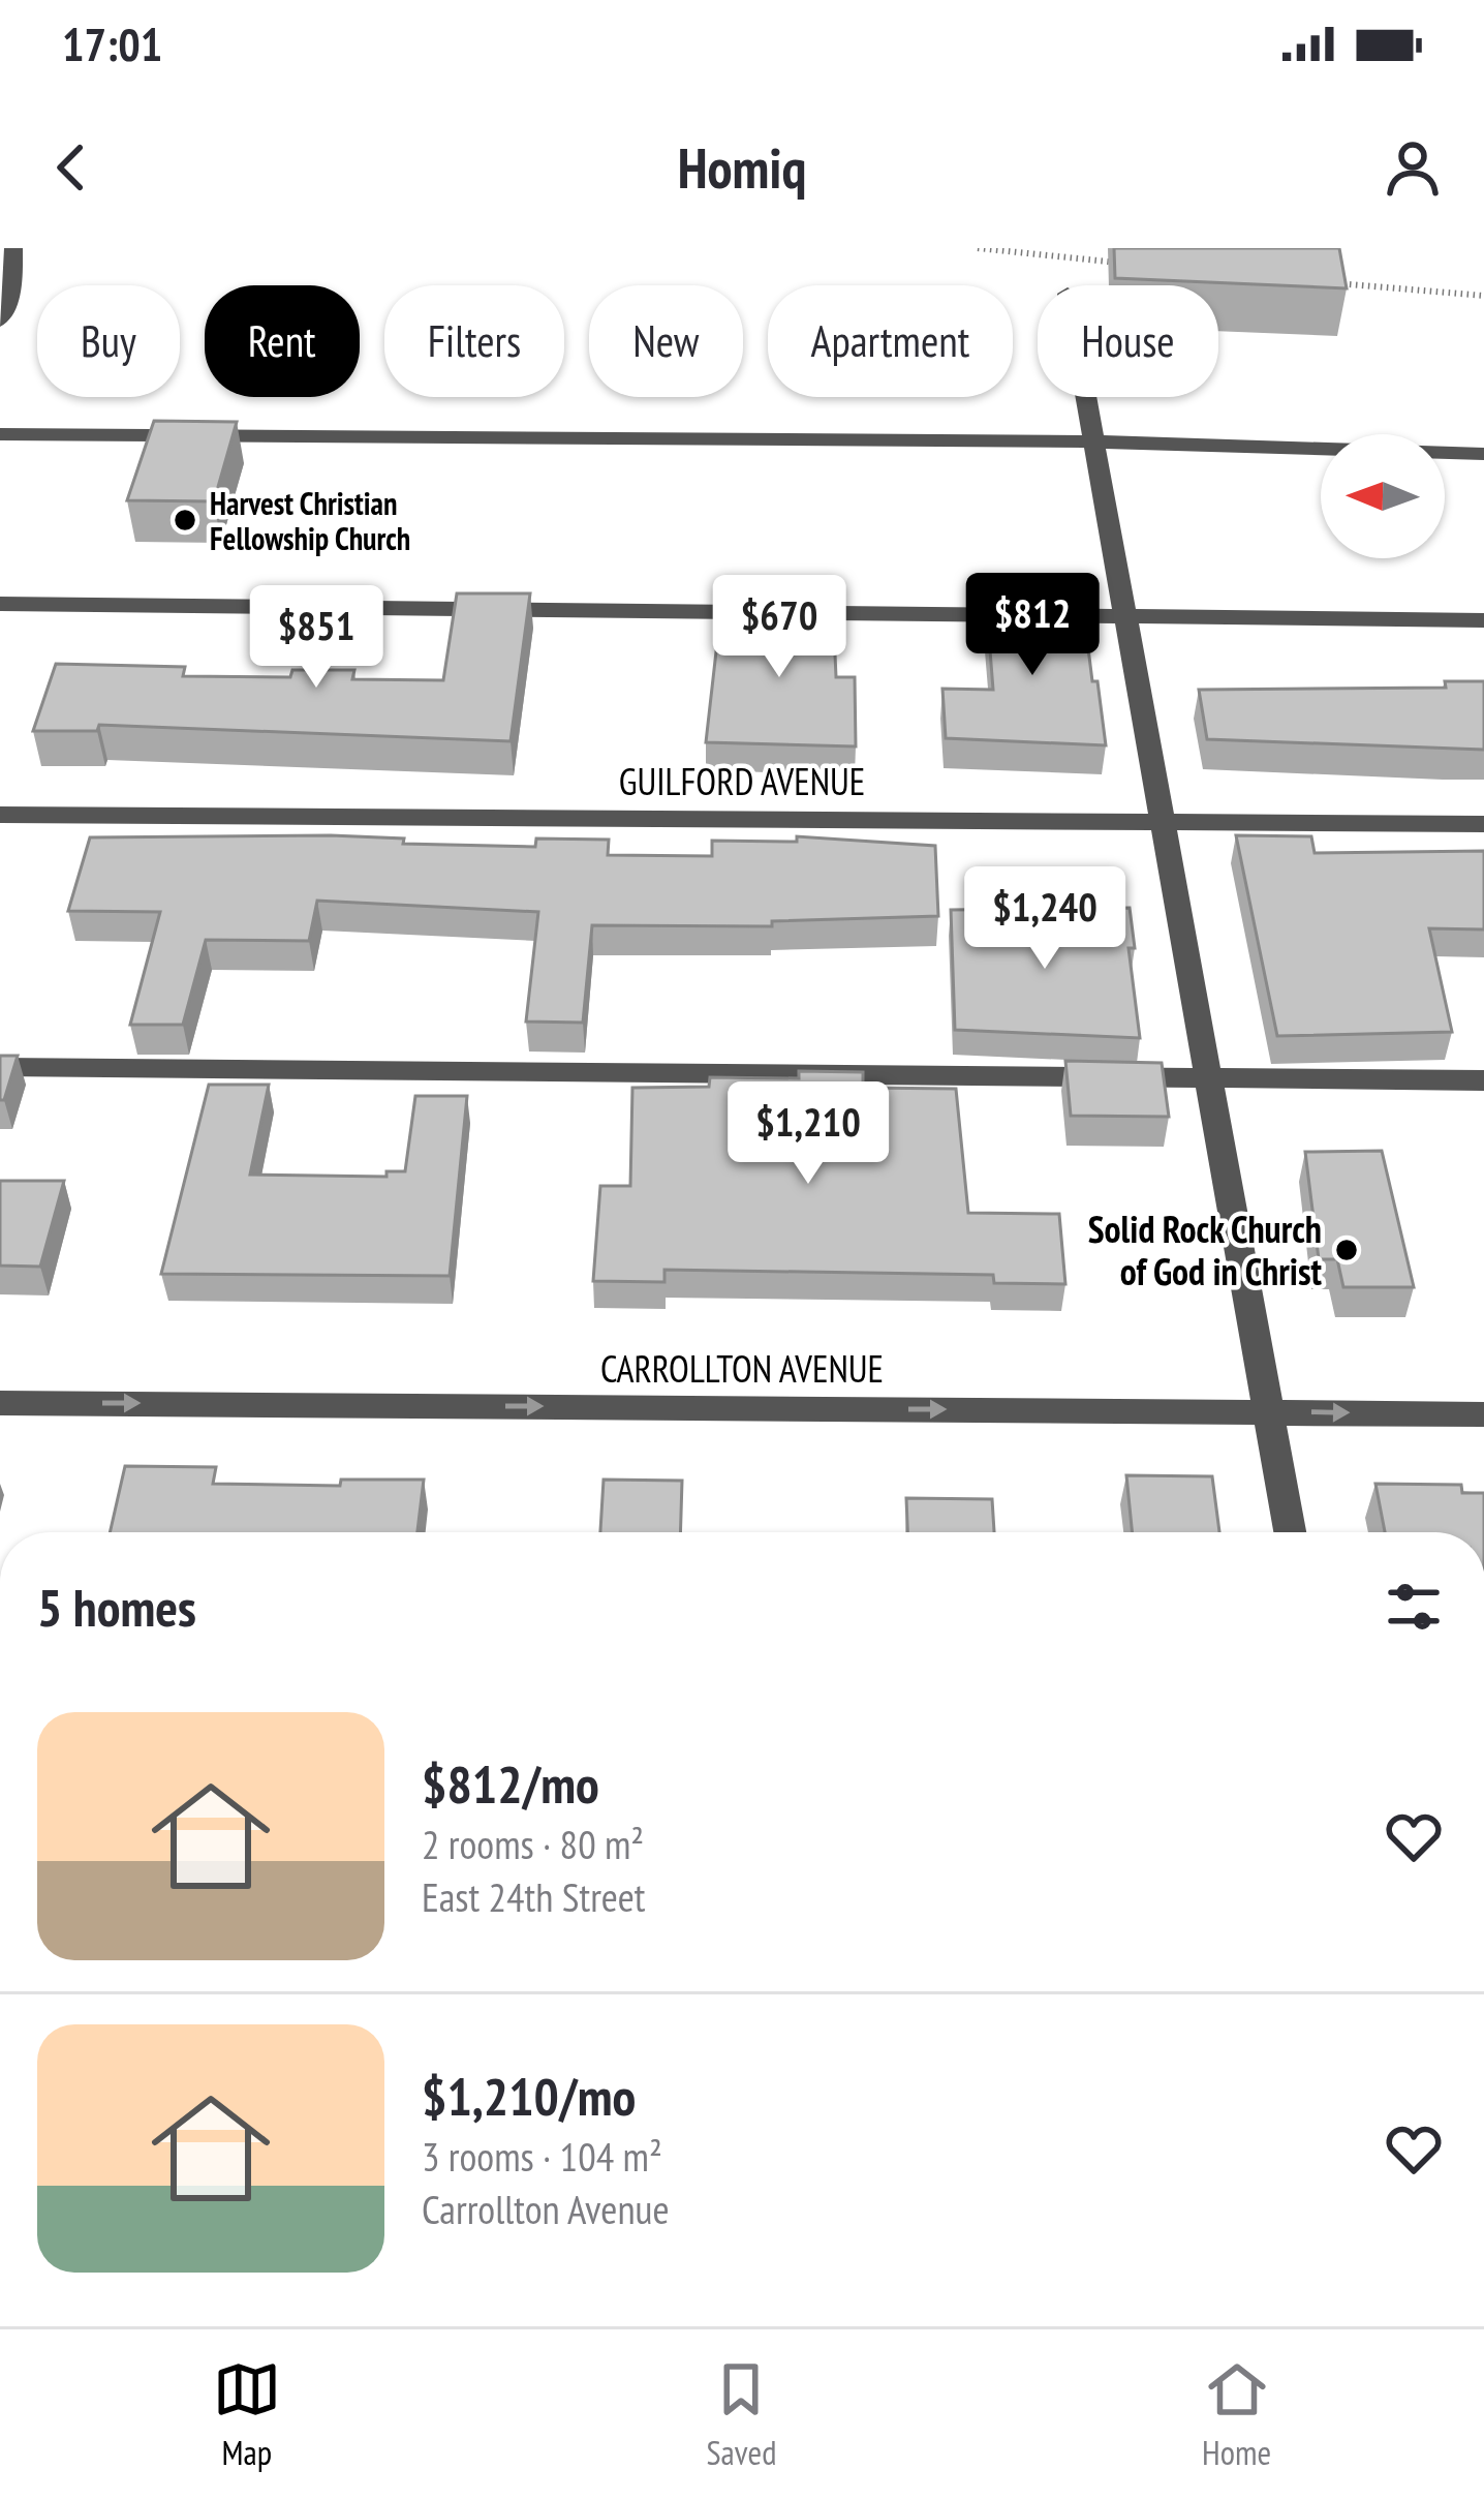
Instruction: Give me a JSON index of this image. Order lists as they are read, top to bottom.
{
  "streets": {
    "street": ["GUILFORD AVENUE", "CARROLLTON AVENUE"]
  },
  "one_way": ["CARROLLTON AVENUE"],
  "places": ["Harvest Christian Fellowship Church", "Solid Rock Church of God in Christ"],
  "north": "left",
  "page": {
    "status": "17:01",
    "header": "Homiq",
    "chip": [
      "Buy",
      "Rent",
      "Filters",
      "New",
      "Apartment",
      "House"
    ],
    "price": [
      "$812",
      "$670",
      "$851",
      "$1,240",
      "$1,210"
    ],
    "heading": "5 homes",
    "list": [
      {
        "name": "$812/mo",
        "note": "2 rooms · 80 m² · East 24th Street"
      },
      {
        "name": "$1,210/mo",
        "note": "3 rooms · 104 m² · Carrollton Avenue"
      }
    ],
    "tabs": ["Map", "Saved", "Home"]
  }
}
